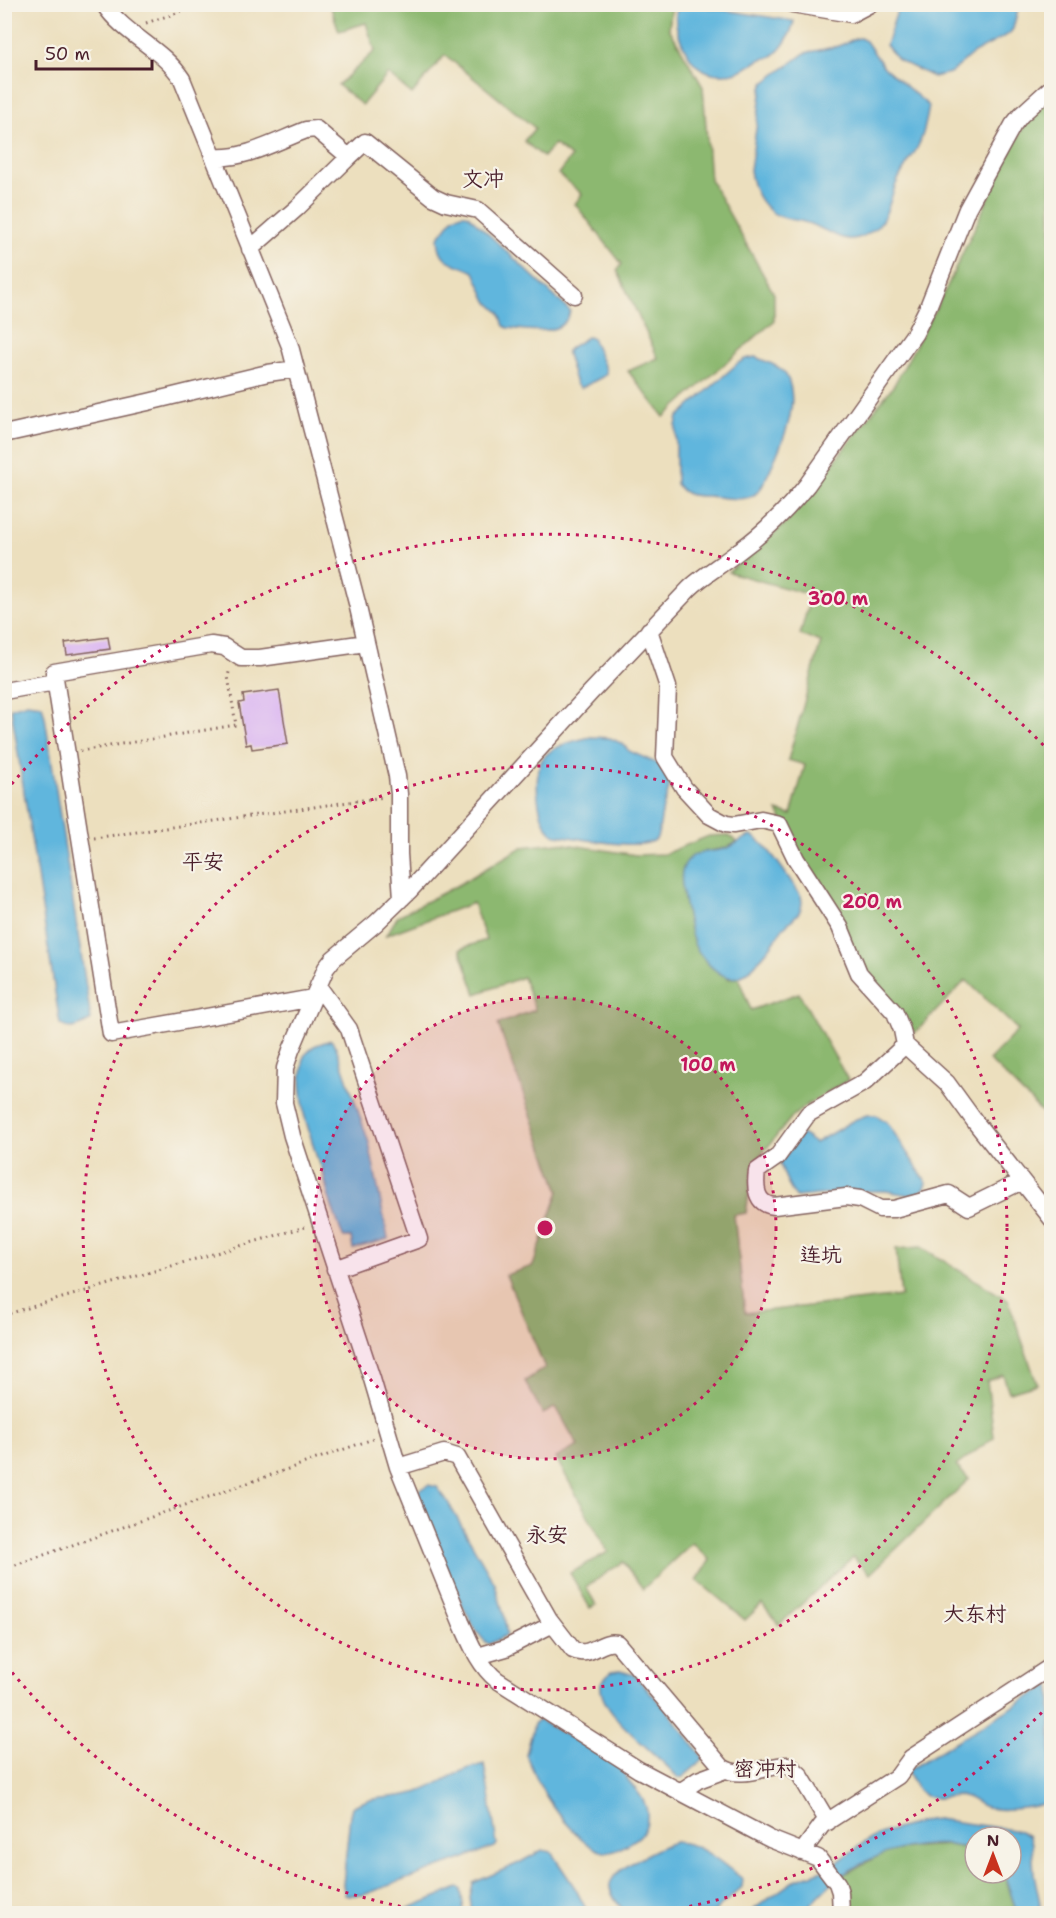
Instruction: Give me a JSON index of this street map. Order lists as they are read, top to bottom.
{
  "districts": [
    "文冲",
    "平安",
    "连坑",
    "永安",
    "大东村",
    "密冲村"
  ],
  "scale_bar": "50 m",
  "north": "top",
  "rings": ["300 m", "200 m", "100 m"]
}
